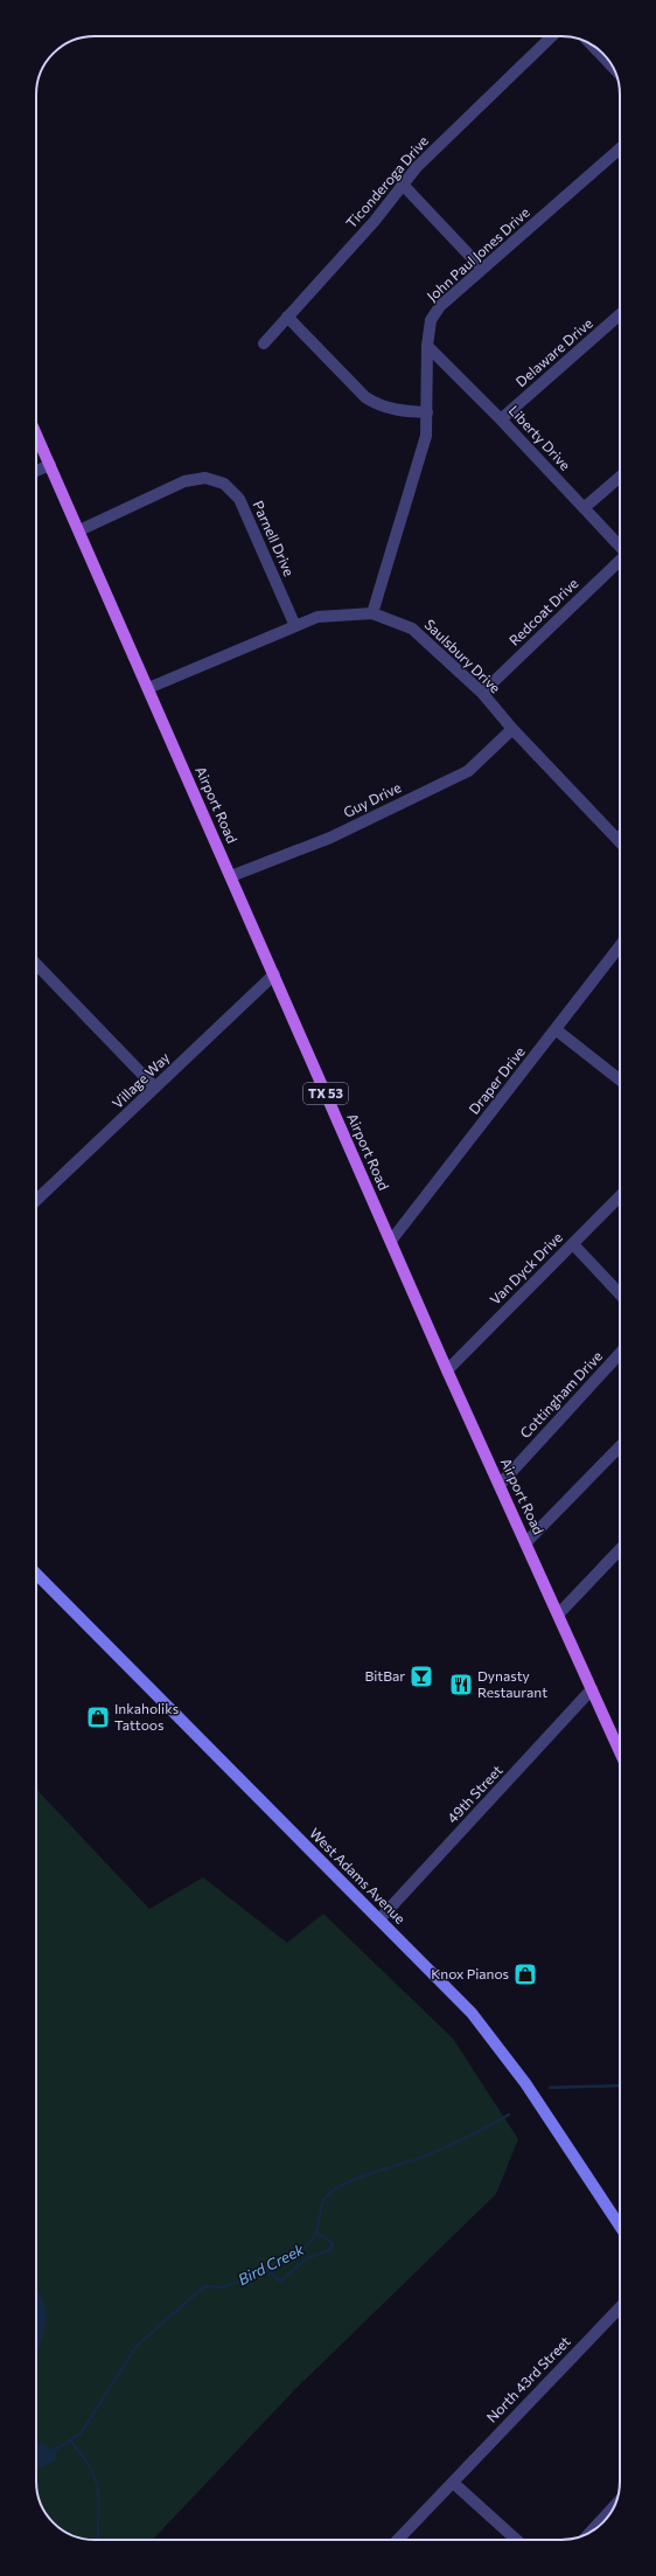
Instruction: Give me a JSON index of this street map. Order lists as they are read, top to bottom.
{
  "streets": {
    "main road": ["Airport Road", "TX 53", "West Adams Avenue"],
    "street": [
      "Ticonderoga Drive",
      "John Paul Jones Drive",
      "Delaware Drive",
      "Liberty Drive",
      "Parnell Drive",
      "Redcoat Drive",
      "Saulsbury Drive",
      "Guy Drive",
      "Village Way",
      "Draper Drive",
      "Van Dyck Drive",
      "Cottingham Drive",
      "49th Street",
      "North 43rd Street"
    ]
  },
  "crossings": [
    ["John Paul Jones Drive", "Liberty Drive"],
    ["John Paul Jones Drive", "Saulsbury Drive"],
    ["Delaware Drive", "Liberty Drive"],
    ["Parnell Drive", "Saulsbury Drive"],
    ["Parnell Drive", "Airport Road"],
    ["Redcoat Drive", "Saulsbury Drive"],
    ["Saulsbury Drive", "Guy Drive"],
    ["Saulsbury Drive", "Airport Road"],
    ["Guy Drive", "Airport Road"],
    ["Airport Road", "Village Way"],
    ["Airport Road", "Draper Drive"],
    ["Airport Road", "Van Dyck Drive"],
    ["Airport Road", "Cottingham Drive"],
    ["Airport Road", "49th Street"],
    ["49th Street", "West Adams Avenue"]
  ],
  "water": ["Bird Creek"],
  "places": {
    "bar": ["BitBar"],
    "restaurant": ["Dynasty Restaurant"],
    "shop": ["Inkaholiks Tattoos", "Knox Pianos"]
  }
}
